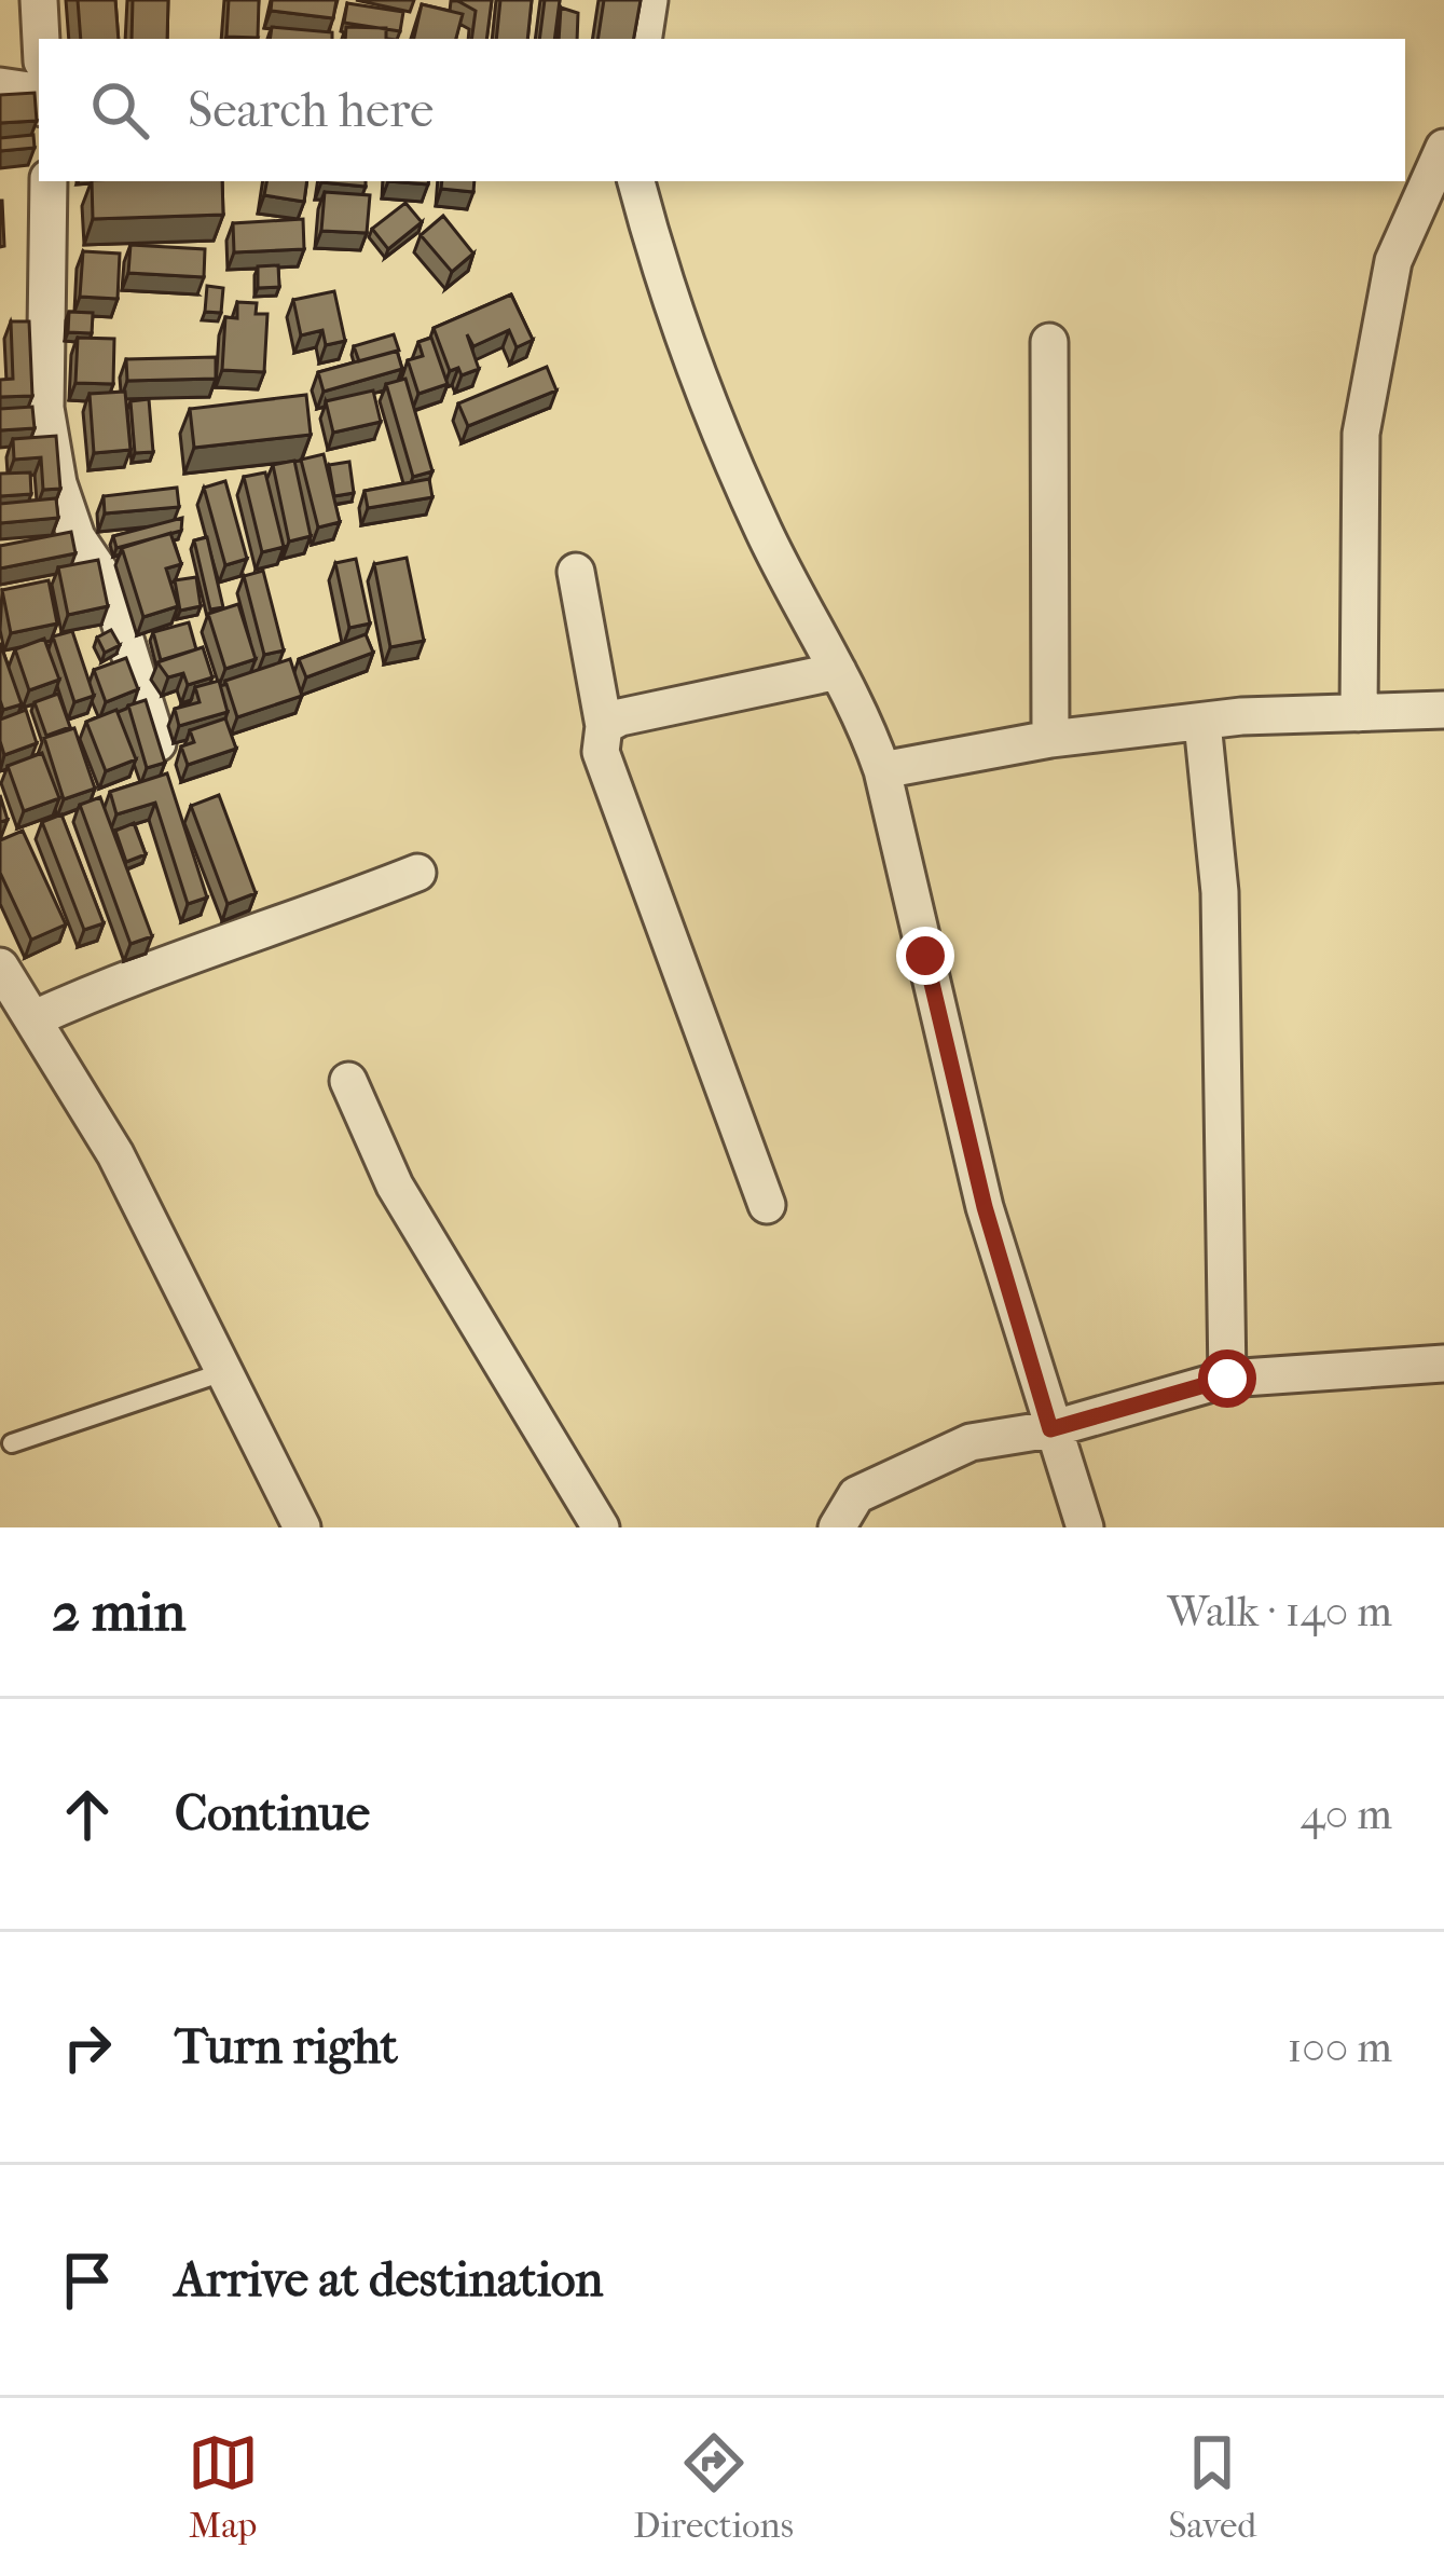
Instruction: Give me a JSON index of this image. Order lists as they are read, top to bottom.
{
  "page": {
    "search": "Search here",
    "heading": ["2 min", "Walk · 140 m"],
    "list": [
      ["Continue", "40 m"],
      ["Turn right", "100 m"],
      "Arrive at destination"
    ],
    "nav": ["Map", "Directions", "Saved"]
  }
}
